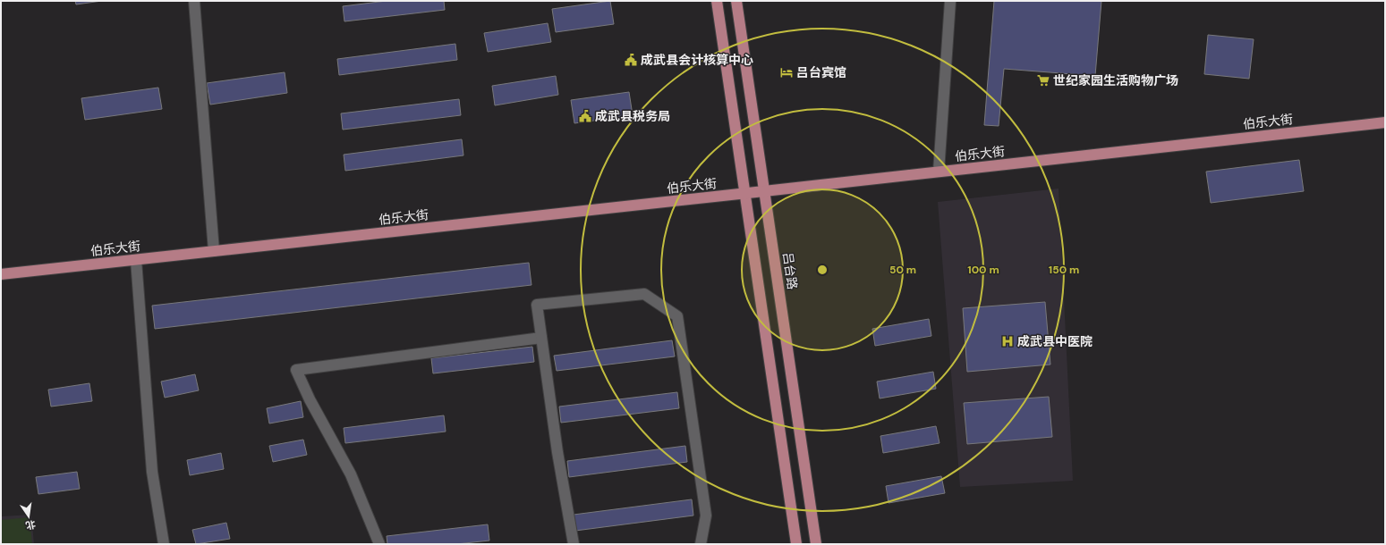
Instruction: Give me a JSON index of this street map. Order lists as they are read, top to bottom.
{
  "streets": {
    "main road": ["伯乐大街", "吕台路"]
  },
  "crossings": [
    ["伯乐大街", "吕台路"]
  ],
  "places": {
    "public building": ["成武县会计核算中心", "成武县税务局"],
    "hotel": ["吕台宾馆"],
    "supermarket": ["世纪家园生活购物广场"],
    "hospital": ["成武县中医院"]
  },
  "north": "bottom",
  "rings": ["50 m", "100 m", "150 m"]
}
